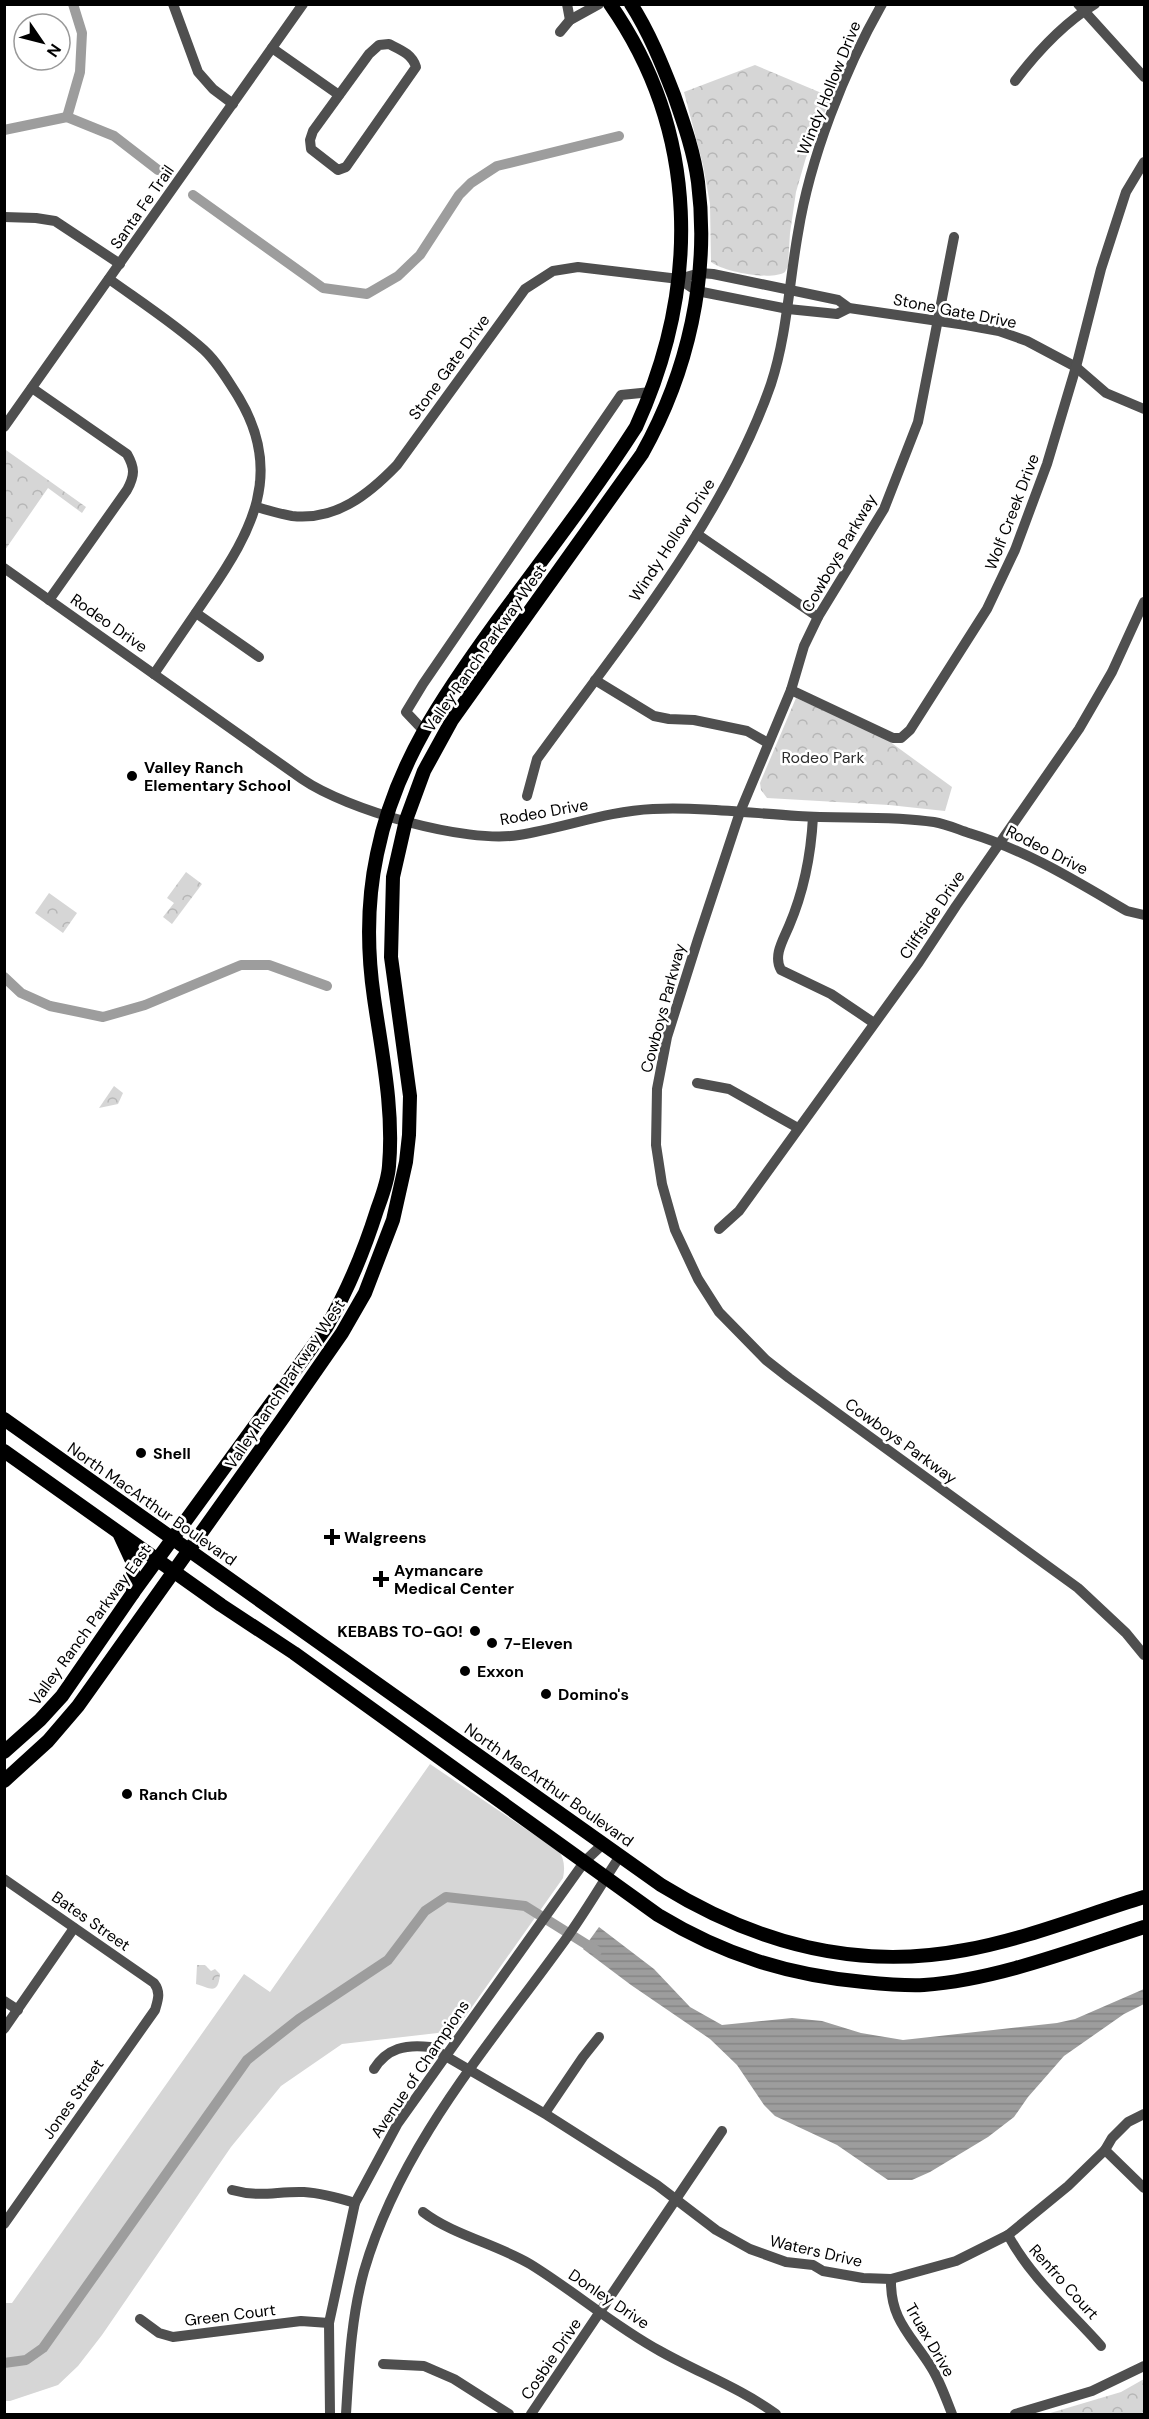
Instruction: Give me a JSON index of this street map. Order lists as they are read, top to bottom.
{
  "streets": {
    "main road": ["Valley Ranch Parkway West", "North MacArthur Boulevard", "Valley Ranch Parkway East"],
    "street": [
      "Windy Hollow Drive",
      "Santa Fe Trail",
      "Stone Gate Drive",
      "Wolf Creek Drive",
      "Cowboys Parkway",
      "Rodeo Drive",
      "Cliffside Drive",
      "Bates Street",
      "Avenue of Champions",
      "Jones Street",
      "Waters Drive",
      "Renfro Court",
      "Donley Drive",
      "Green Court",
      "Truax Drive",
      "Cosbie Drive"
    ]
  },
  "crossings": [
    ["Windy Hollow Drive", "Stone Gate Drive"],
    ["Stone Gate Drive", "Wolf Creek Drive"],
    ["Stone Gate Drive", "Cowboys Parkway"],
    ["Stone Gate Drive", "Valley Ranch Parkway West"],
    ["Wolf Creek Drive", "Cowboys Parkway"],
    ["Cowboys Parkway", "Rodeo Drive"],
    ["Rodeo Drive", "Valley Ranch Parkway West"],
    ["Rodeo Drive", "Cliffside Drive"],
    ["Valley Ranch Parkway West", "North MacArthur Boulevard"],
    ["Valley Ranch Parkway West", "Valley Ranch Parkway East"],
    ["North MacArthur Boulevard", "Valley Ranch Parkway East"],
    ["North MacArthur Boulevard", "Avenue of Champions"],
    ["Bates Street", "Jones Street"],
    ["Avenue of Champions", "Waters Drive"],
    ["Avenue of Champions", "Green Court"],
    ["Waters Drive", "Renfro Court"],
    ["Waters Drive", "Truax Drive"],
    ["Waters Drive", "Cosbie Drive"],
    ["Donley Drive", "Cosbie Drive"]
  ],
  "parks": ["Rodeo Park"],
  "places": {
    "other": [
      "Valley Ranch Elementary School",
      "Shell",
      "KEBABS TO-GO!",
      "7-Eleven",
      "Exxon",
      "Domino's",
      "Ranch Club"
    ],
    "health": ["Walgreens", "Aymancare Medical Center"]
  },
  "north": "bottom right"
}
